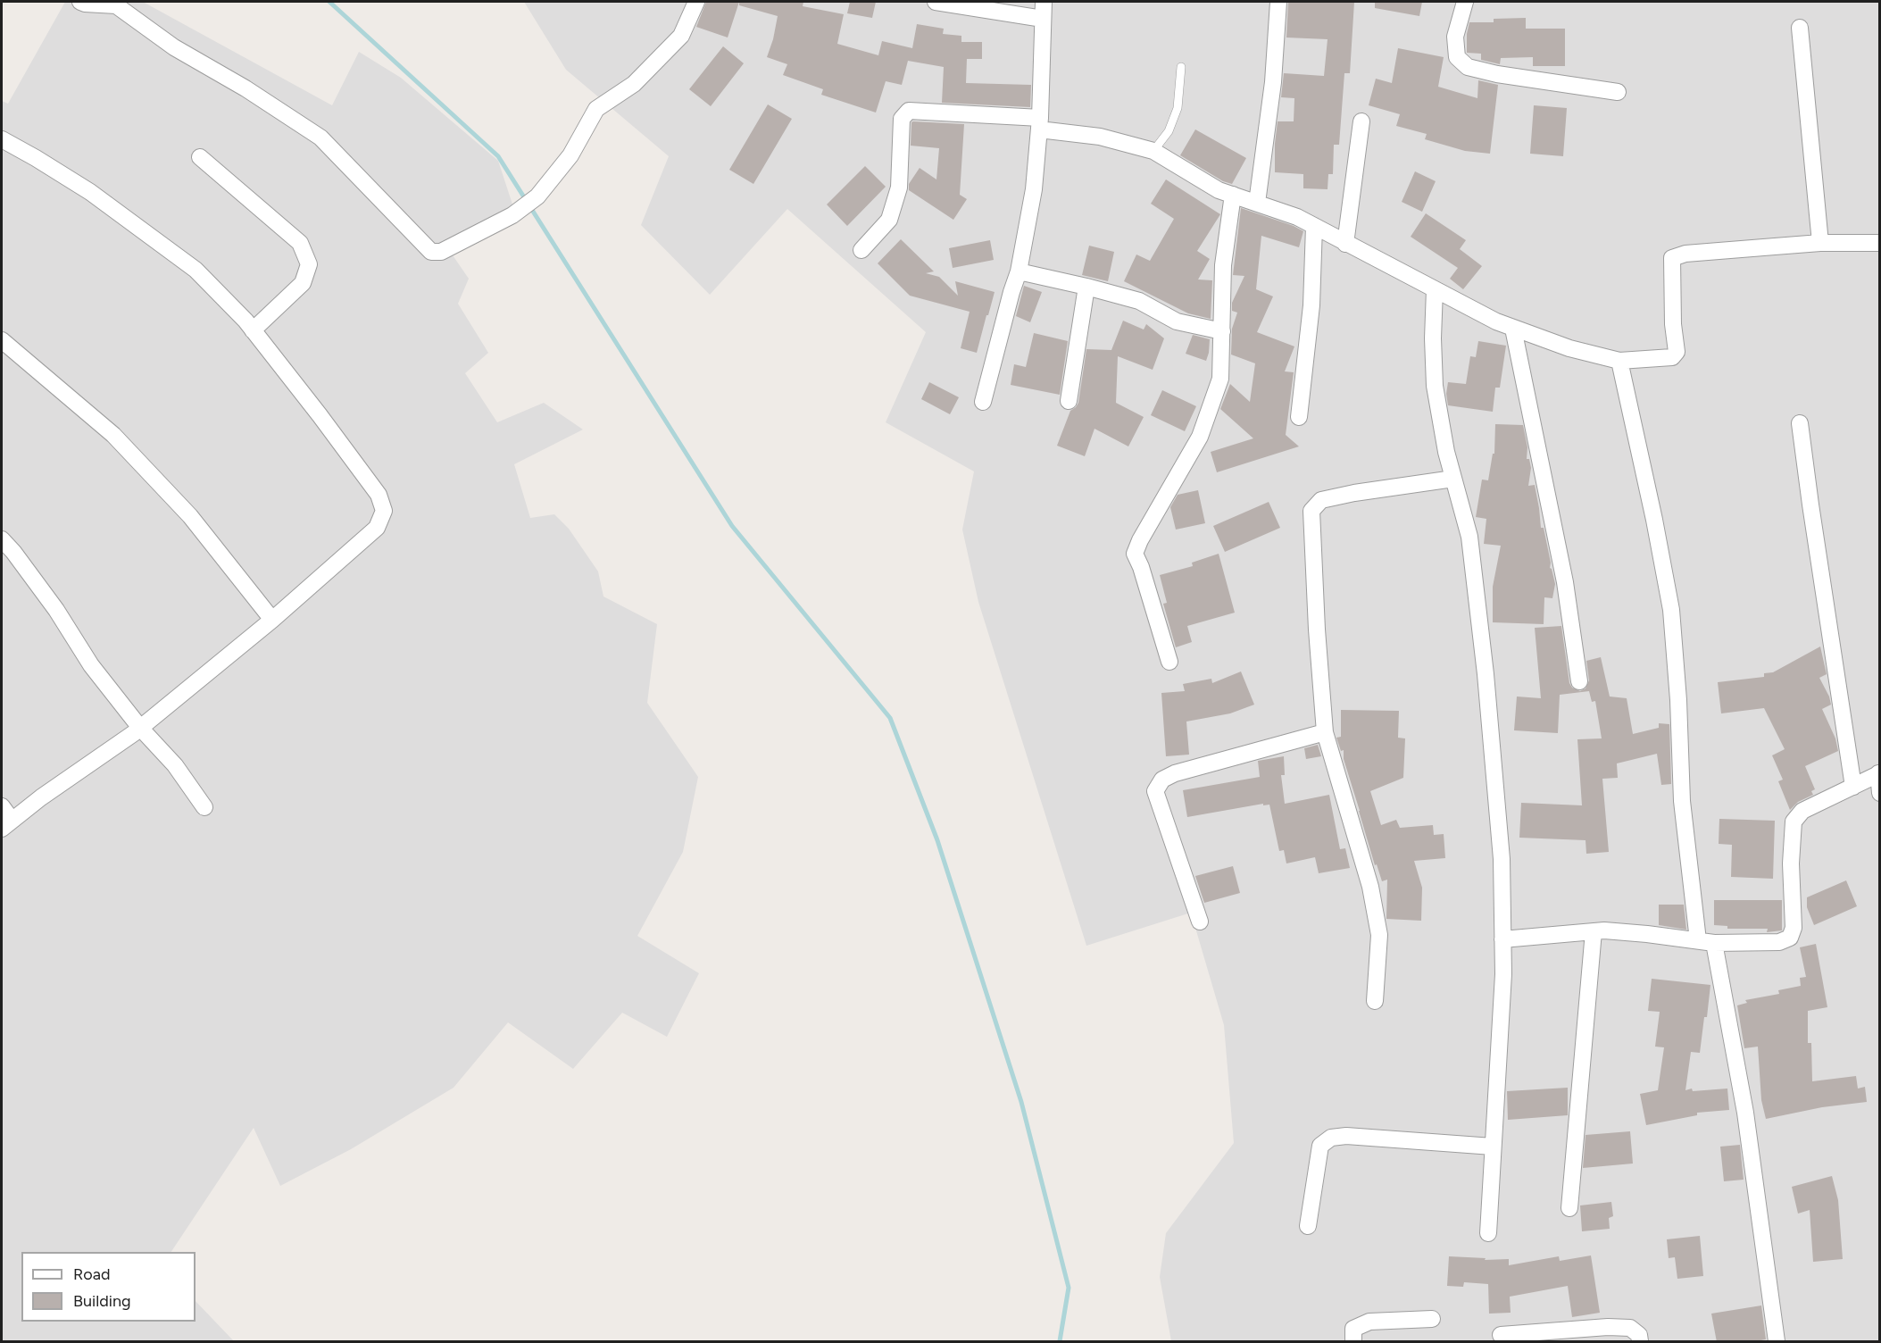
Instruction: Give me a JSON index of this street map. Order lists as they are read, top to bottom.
{
  "legend": ["Road", "Building"]
}
